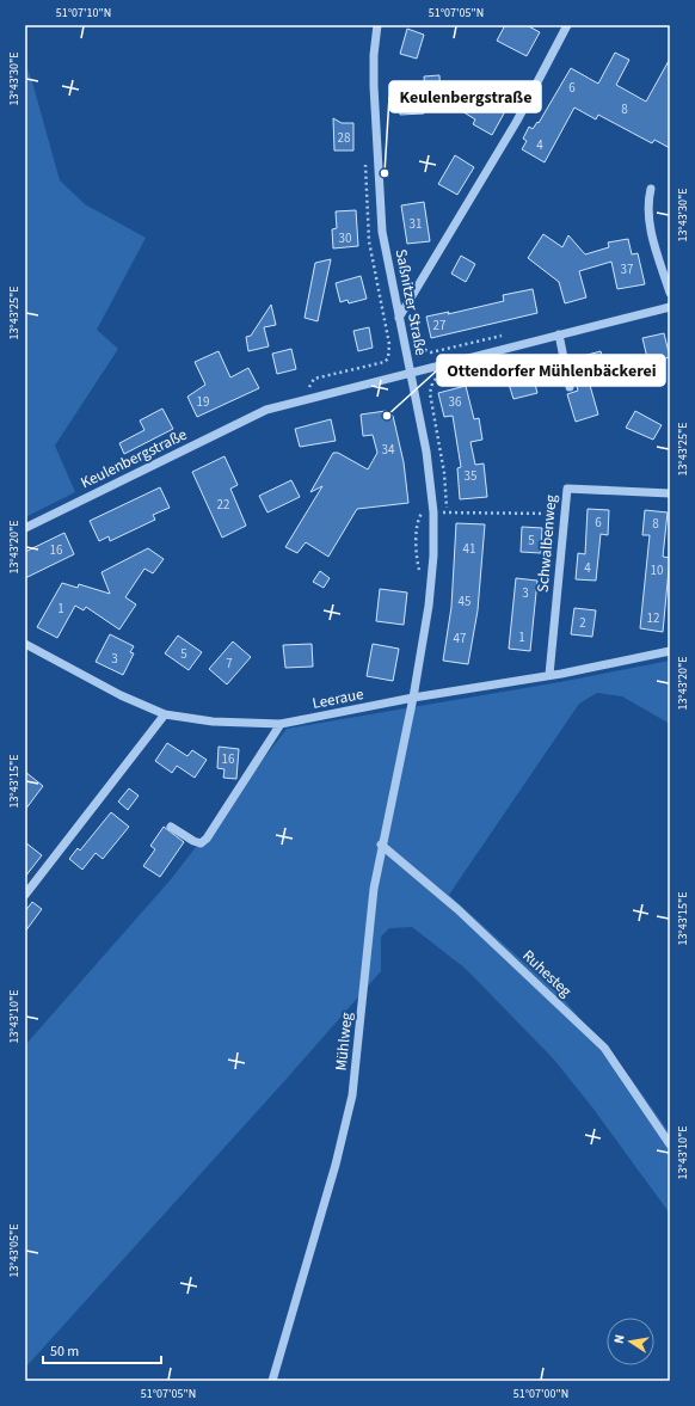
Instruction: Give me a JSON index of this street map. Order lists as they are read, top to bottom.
{
  "streets": {
    "street": [
      "Saßnitzer Straße",
      "Keulenbergstraße",
      "Schwalbenweg",
      "Leeraue",
      "Ruhesteg",
      "Mühlweg"
    ]
  },
  "crossings": [
    ["Saßnitzer Straße", "Keulenbergstraße"],
    ["Saßnitzer Straße", "Leeraue"],
    ["Saßnitzer Straße", "Mühlweg"],
    ["Schwalbenweg", "Leeraue"],
    ["Leeraue", "Mühlweg"],
    ["Ruhesteg", "Mühlweg"]
  ],
  "places": ["Keulenbergstraße", "Ottendorfer Mühlenbäckerei"],
  "house_numbers": [
    "6",
    "8",
    "28",
    "4",
    "31",
    "30",
    "37",
    "27",
    "19",
    "36",
    "34",
    "35",
    "22",
    "6",
    "8",
    "5",
    "41",
    "16",
    "4",
    "10",
    "3",
    "45",
    "1",
    "12",
    "2",
    "1",
    "47",
    "5",
    "3",
    "7",
    "16"
  ],
  "scale_bar": "50 m",
  "north": "left",
  "coordinates": [
    "51°07'10\"N",
    "51°07'05\"N",
    "13°43'30\"E",
    "13°43'25\"E",
    "13°43'20\"E",
    "13°43'15\"E",
    "13°43'10\"E",
    "13°43'05\"E",
    "51°07'00\"N"
  ]
}
